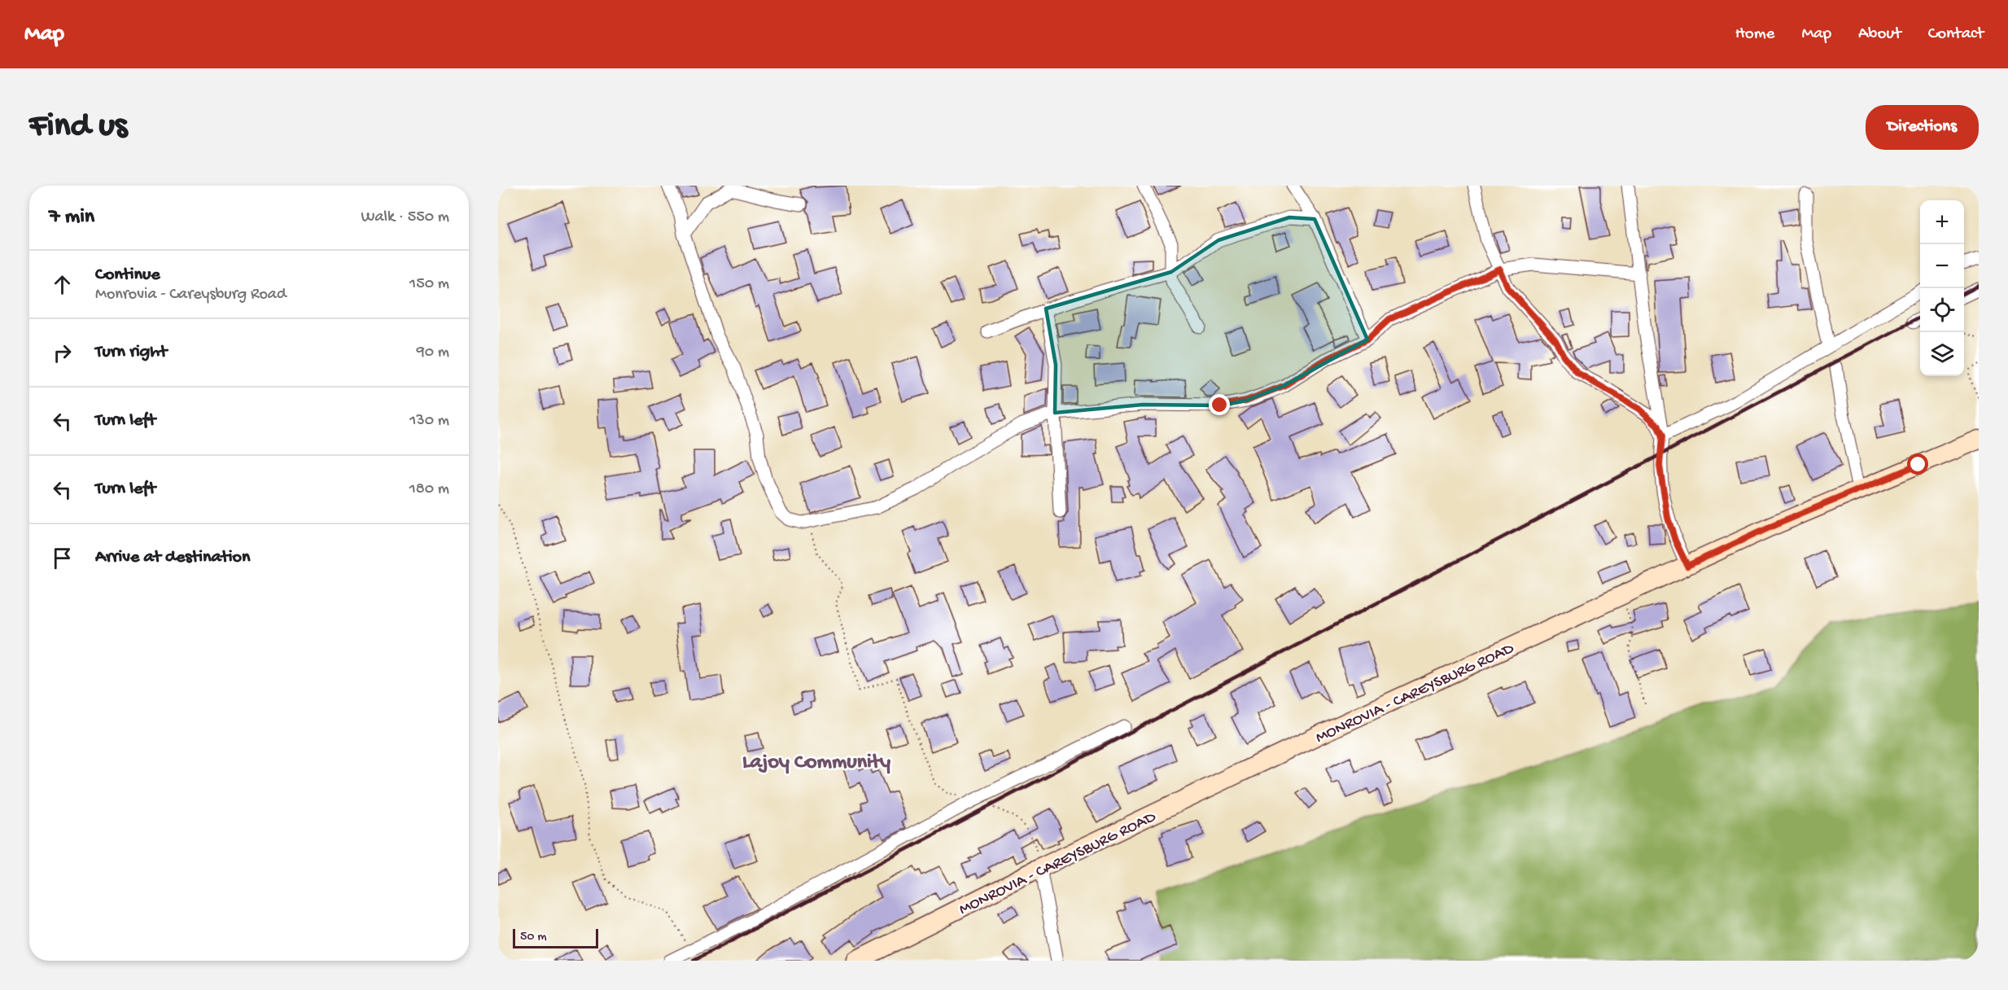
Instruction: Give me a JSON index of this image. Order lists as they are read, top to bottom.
{
  "streets": {
    "main road": ["MONROVIA - CAREYSBURG ROAD"]
  },
  "districts": ["Lajoy Community"],
  "scale_bar": "50 m",
  "page": {
    "header": "Map",
    "nav": [
      "Home",
      "Map",
      "About",
      "Contact"
    ],
    "buttons": "Directions",
    "title": "Find us",
    "heading": ["7 min", "Walk · 550 m"],
    "map_buttons": ["+", "−"],
    "list": [
      ["Continue", "Monrovia - Careysburg Road", "150 m"],
      ["Turn right", "90 m"],
      ["Turn left", "130 m"],
      ["Turn left", "180 m"],
      "Arrive at destination"
    ],
    "scale": "50 m"
  }
}
